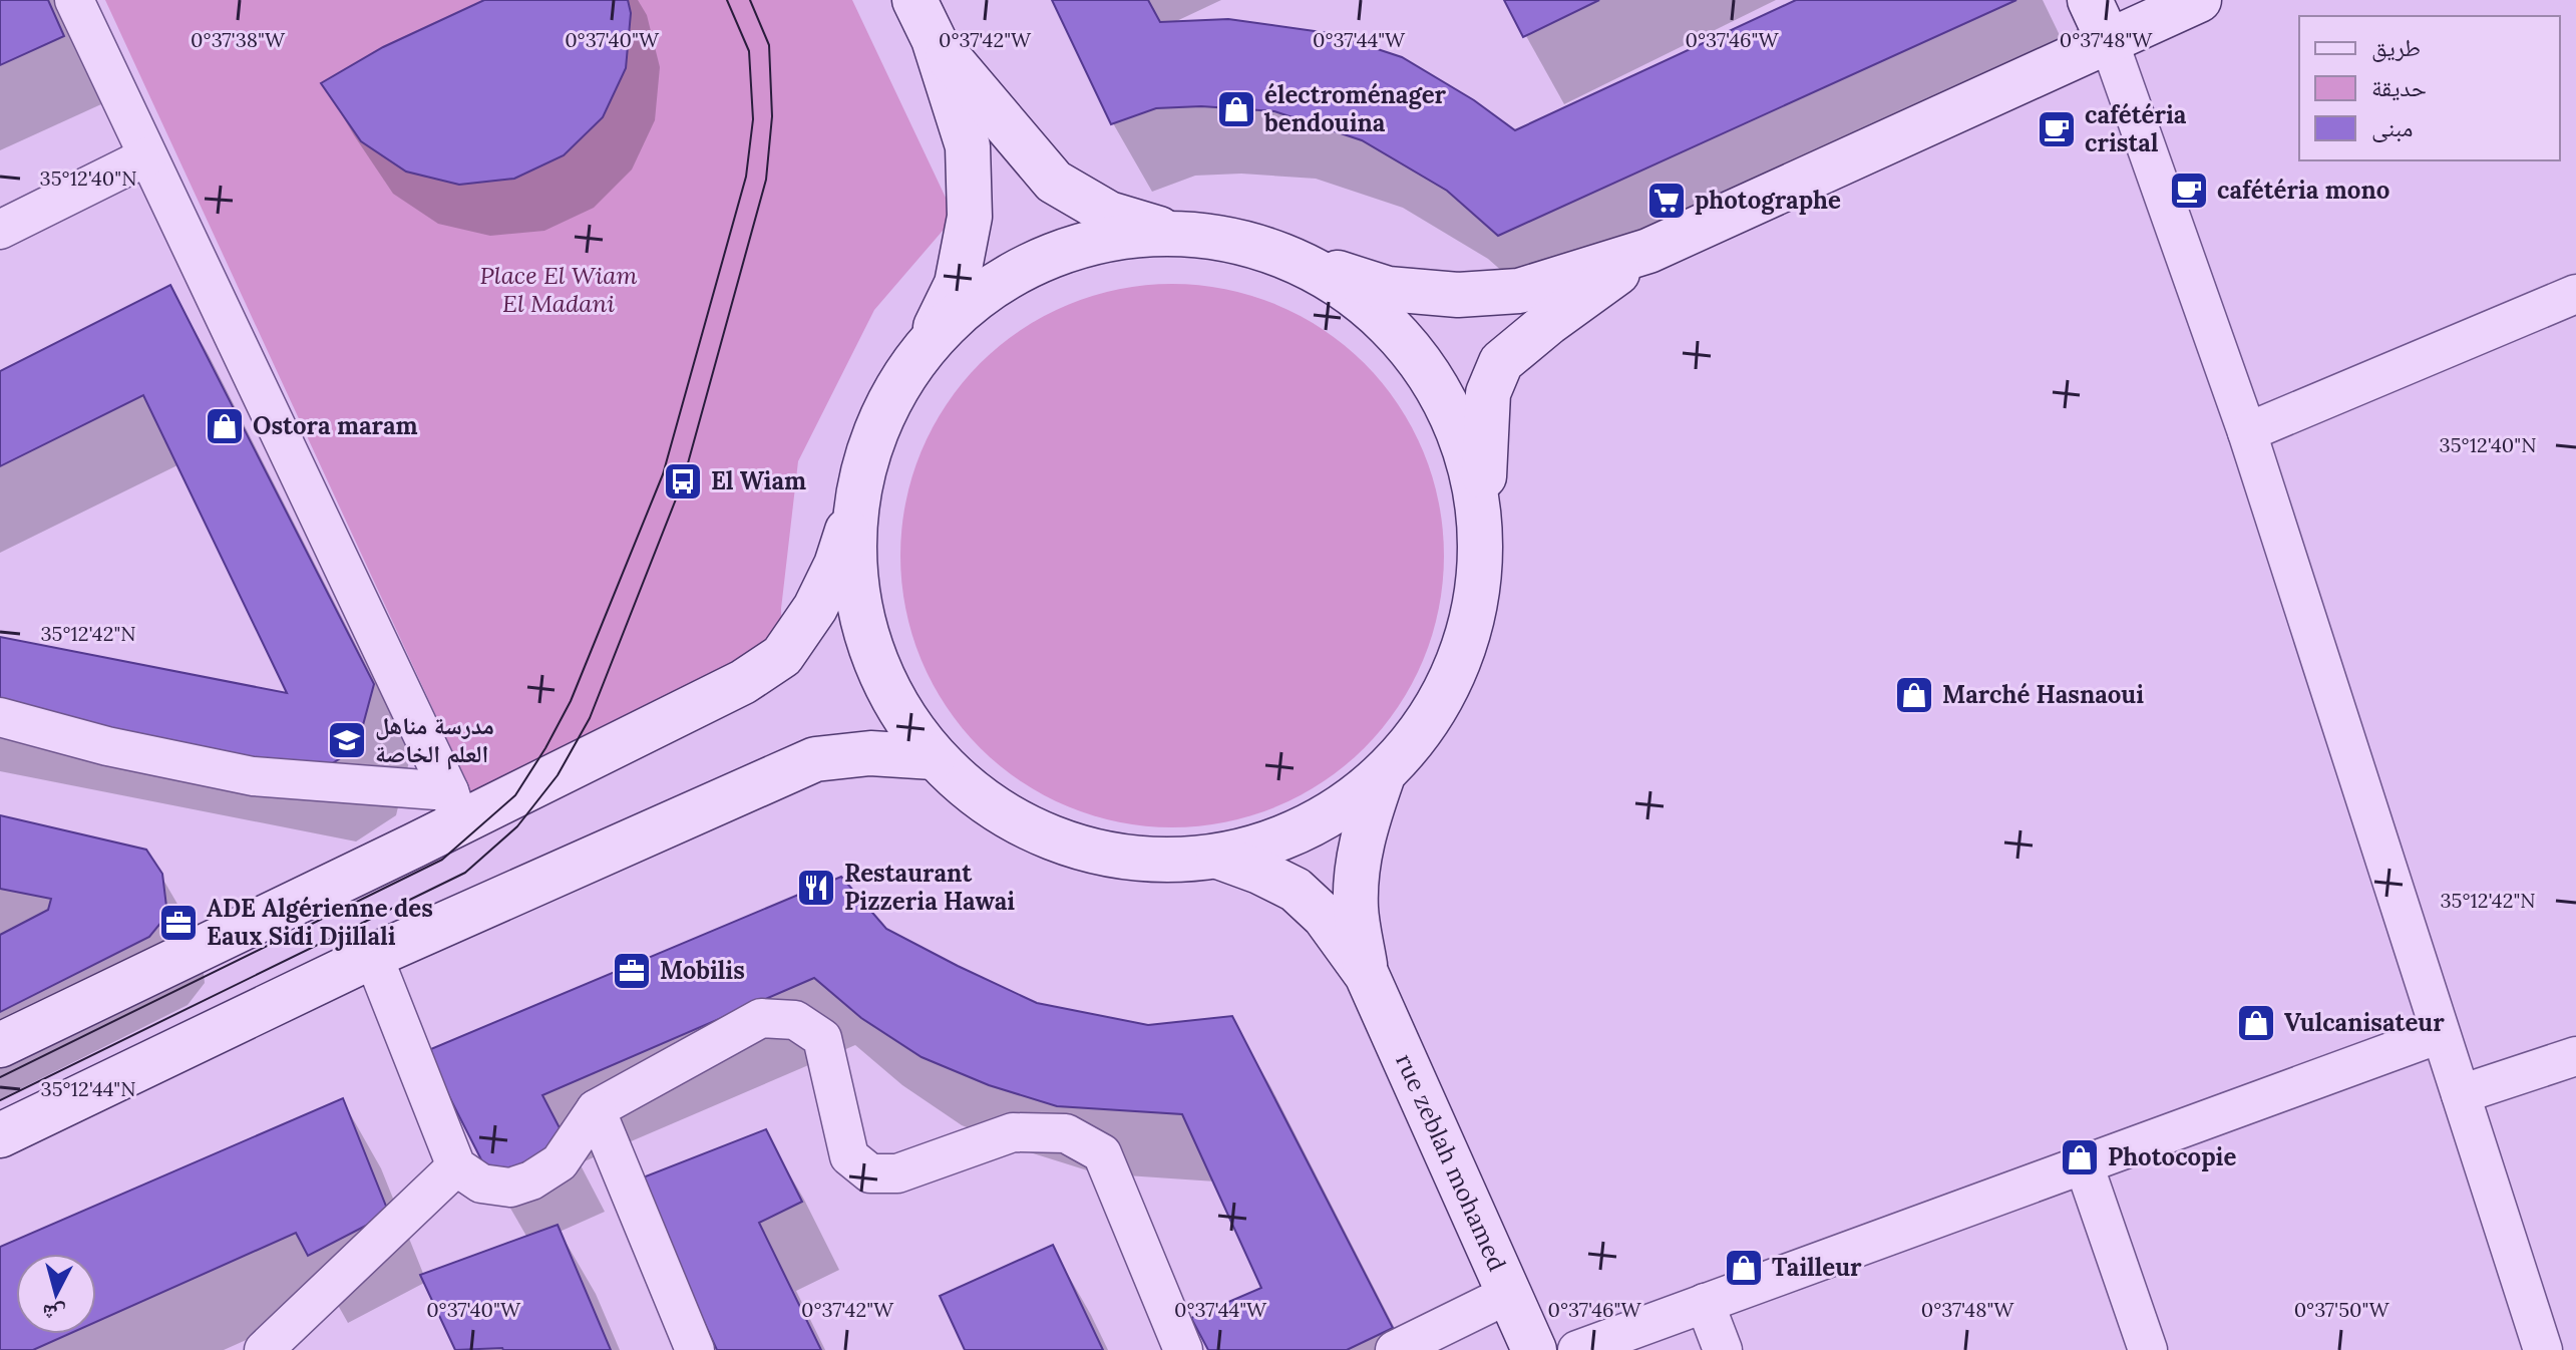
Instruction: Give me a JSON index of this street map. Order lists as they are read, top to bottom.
{
  "streets": {
    "main road": ["rue zeblah mohamed"]
  },
  "parks": ["Place El Wiam El Madani"],
  "places": {
    "shop": [
      "électroménager bendouina",
      "Ostora maram",
      "Marché Hasnaoui",
      "Vulcanisateur",
      "Photocopie",
      "Tailleur"
    ],
    "cafe": ["cafétéria cristal", "cafétéria mono"],
    "supermarket": ["photographe"],
    "bus stop": ["El Wiam"],
    "school or university": ["مدرسة مناهل العلم الخاصة"],
    "restaurant": ["Restaurant Pizzeria Hawai"],
    "office": ["ADE Algérienne des Eaux Sidi Djillali", "Mobilis"]
  },
  "legend": ["طريق", "حديقة", "مبنى"],
  "north": "bottom",
  "coordinates": [
    "0°37'38\"W",
    "0°37'40\"W",
    "0°37'42\"W",
    "0°37'44\"W",
    "0°37'46\"W",
    "0°37'48\"W",
    "35°12'40\"N",
    "35°12'42\"N",
    "35°12'44\"N",
    "0°37'50\"W"
  ]
}
